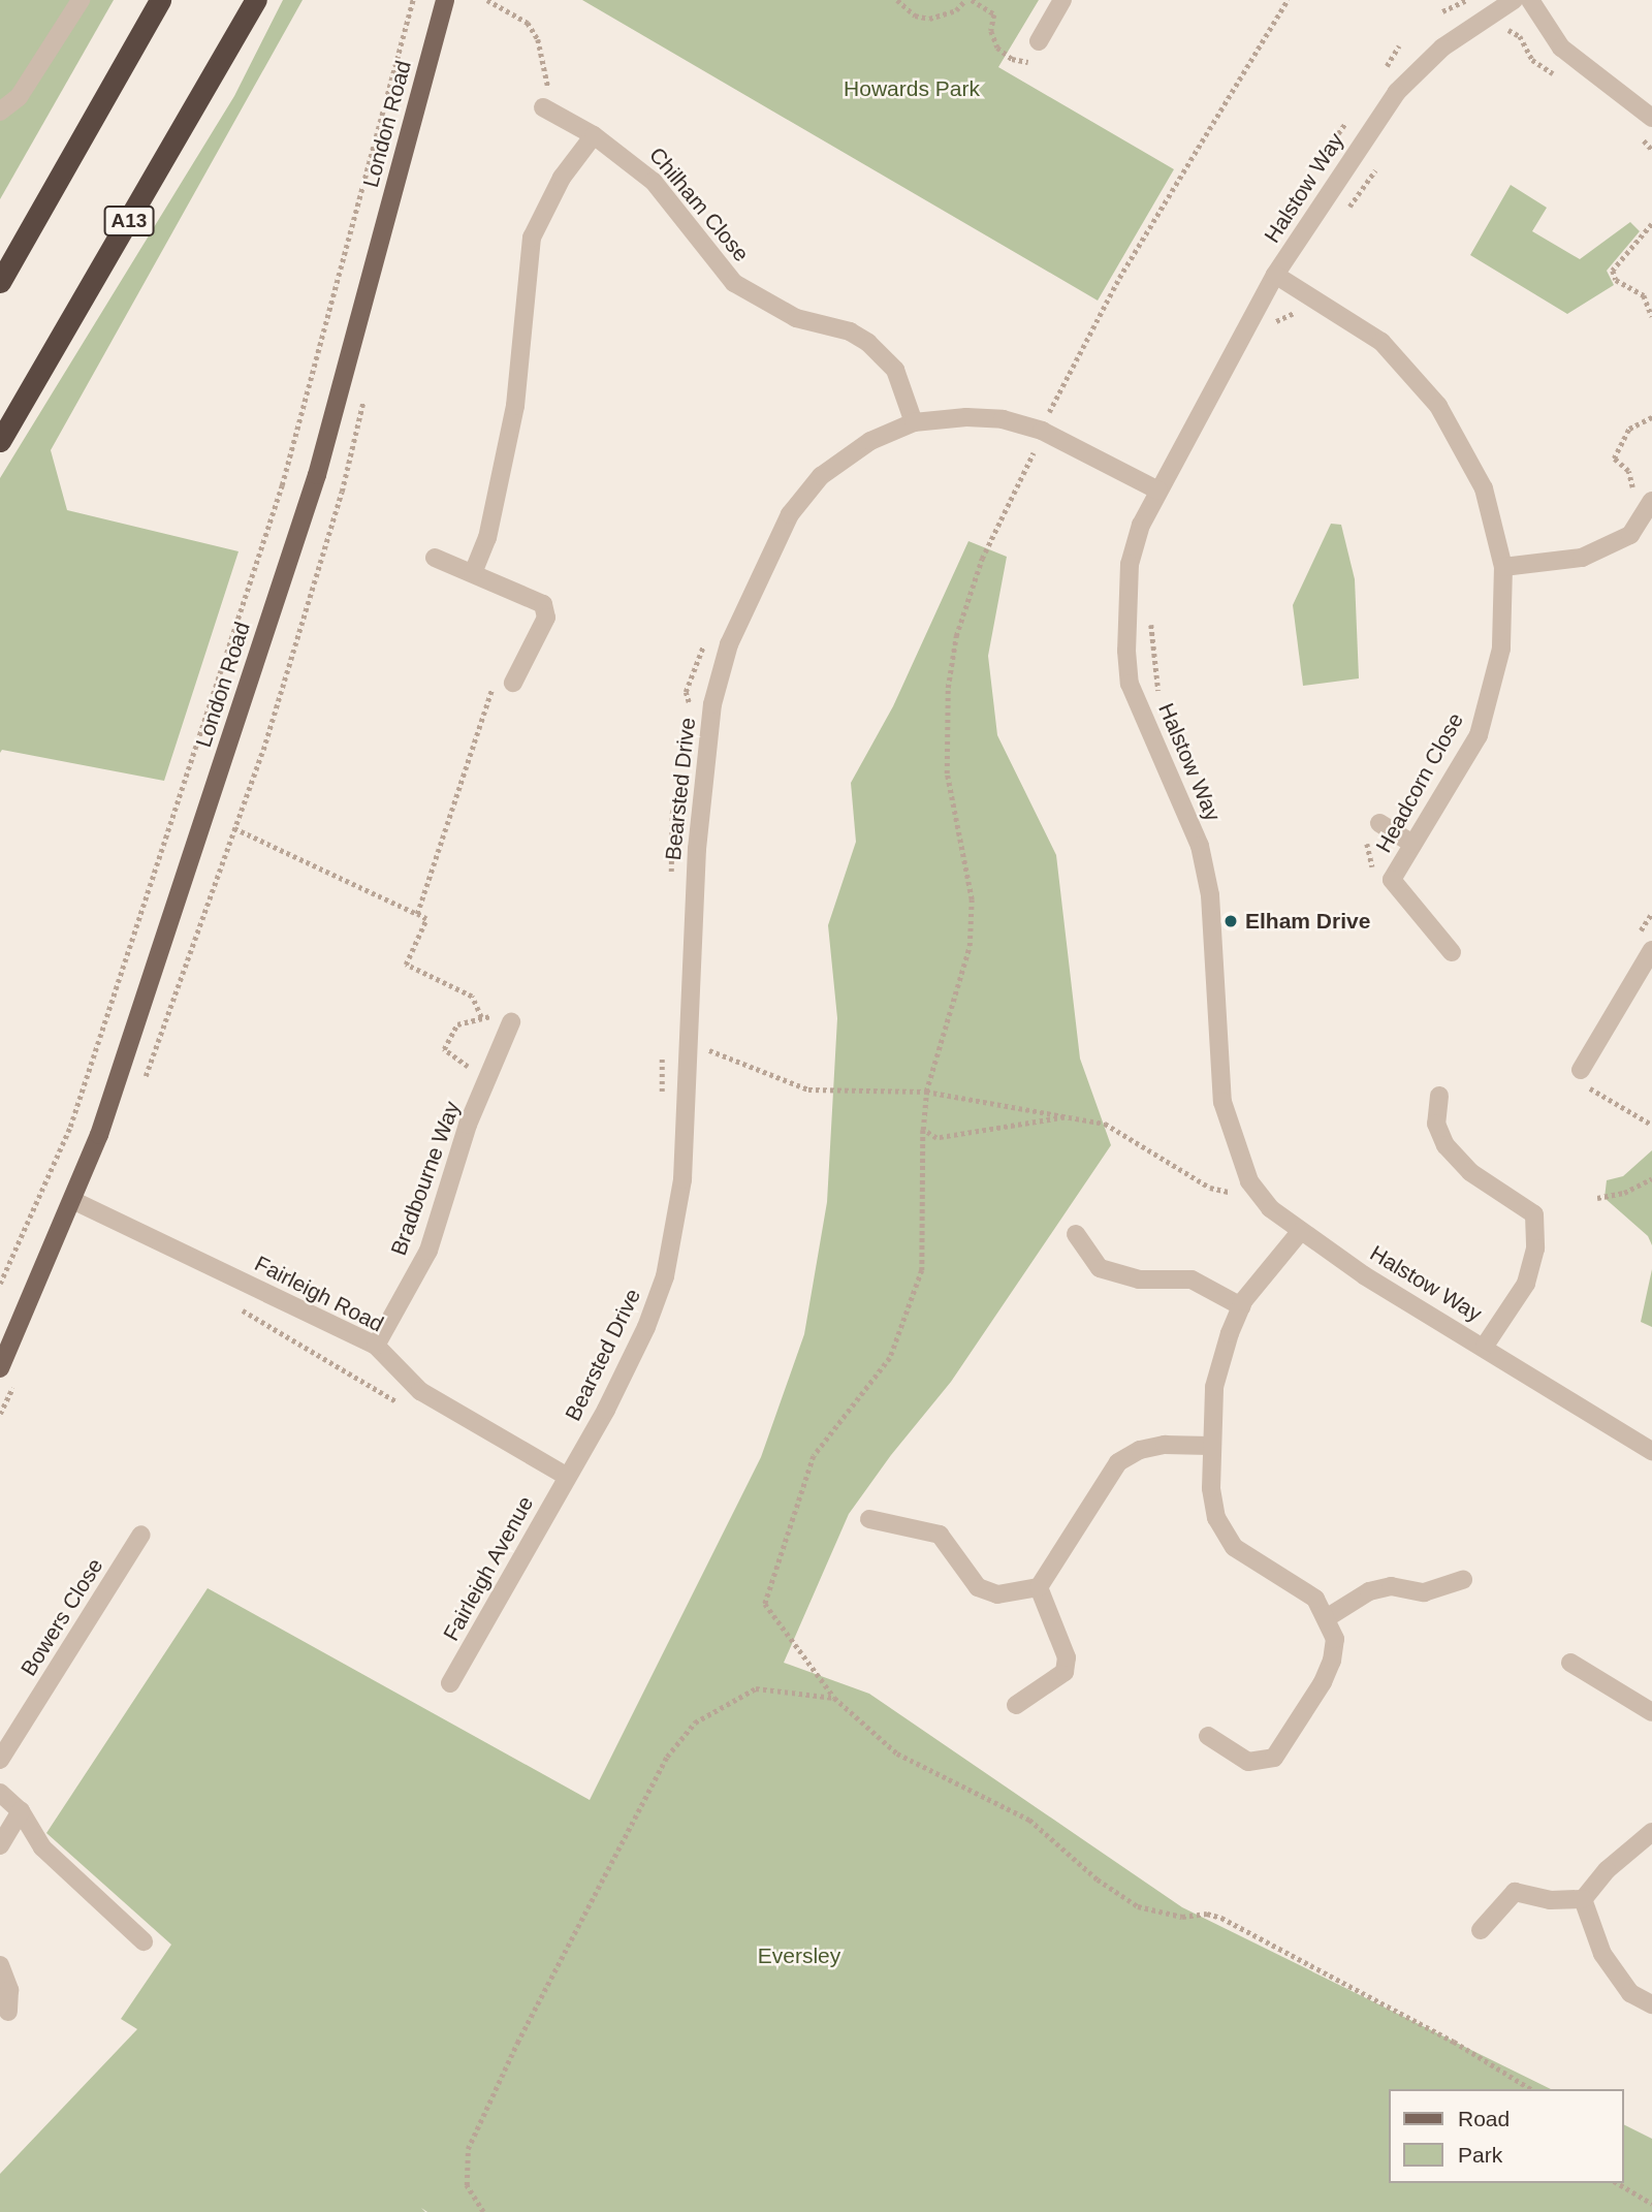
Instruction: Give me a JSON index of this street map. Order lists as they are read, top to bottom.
{
  "streets": {
    "highway": ["A13"],
    "main road": ["London Road"],
    "street": [
      "Halstow Way",
      "Chilham Close",
      "Headcorn Close",
      "Bearsted Drive",
      "Bradbourne Way",
      "Fairleigh Road",
      "Fairleigh Avenue",
      "Bowers Close"
    ]
  },
  "crossings": [
    ["London Road", "Fairleigh Road"],
    ["Halstow Way", "Headcorn Close"],
    ["Halstow Way", "Bearsted Drive"],
    ["Chilham Close", "Bearsted Drive"],
    ["Bearsted Drive", "Fairleigh Road"],
    ["Bearsted Drive", "Fairleigh Avenue"],
    ["Bradbourne Way", "Fairleigh Road"],
    ["Fairleigh Road", "Fairleigh Avenue"]
  ],
  "parks": ["Howards Park", "Eversley"],
  "places": ["Elham Drive"],
  "legend": ["Road", "Park"]
}
